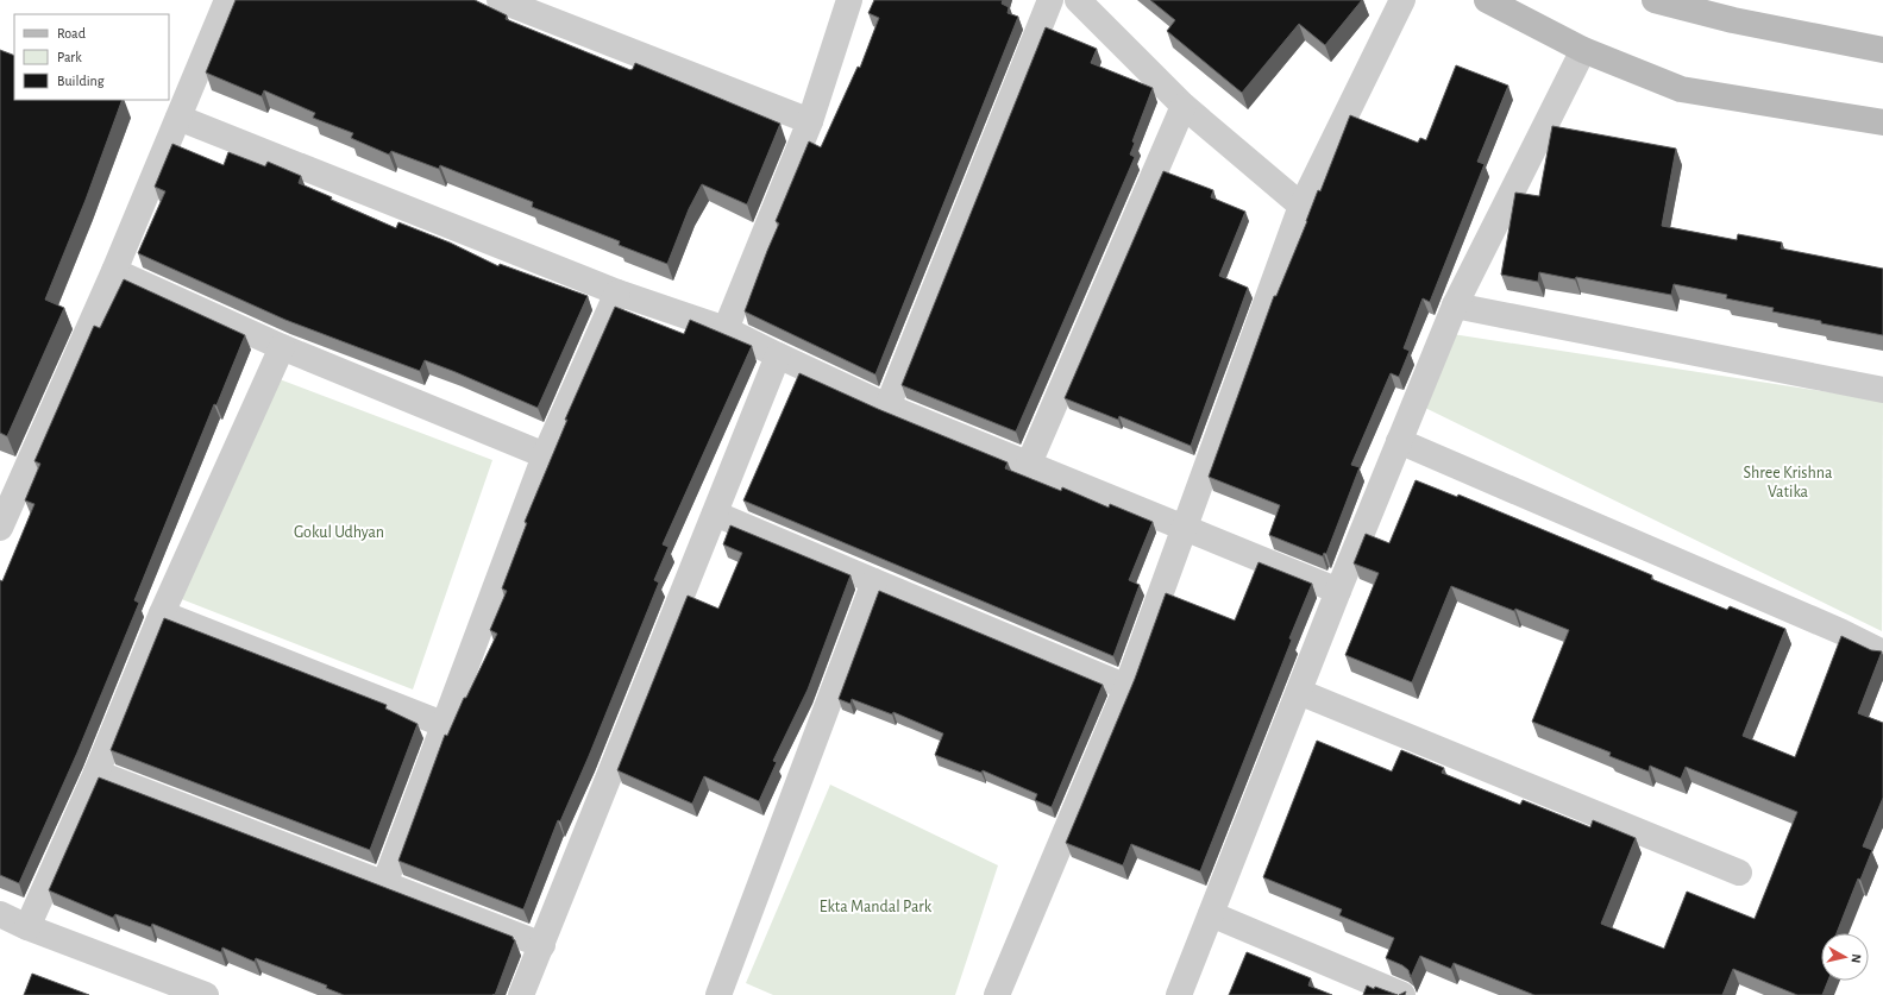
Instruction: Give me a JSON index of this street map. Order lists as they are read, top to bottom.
{
  "parks": ["Shree Krishna Vatika", "Gokul Udhyan", "Ekta Mandal Park"],
  "legend": ["Road", "Park", "Building"],
  "north": "right"
}
